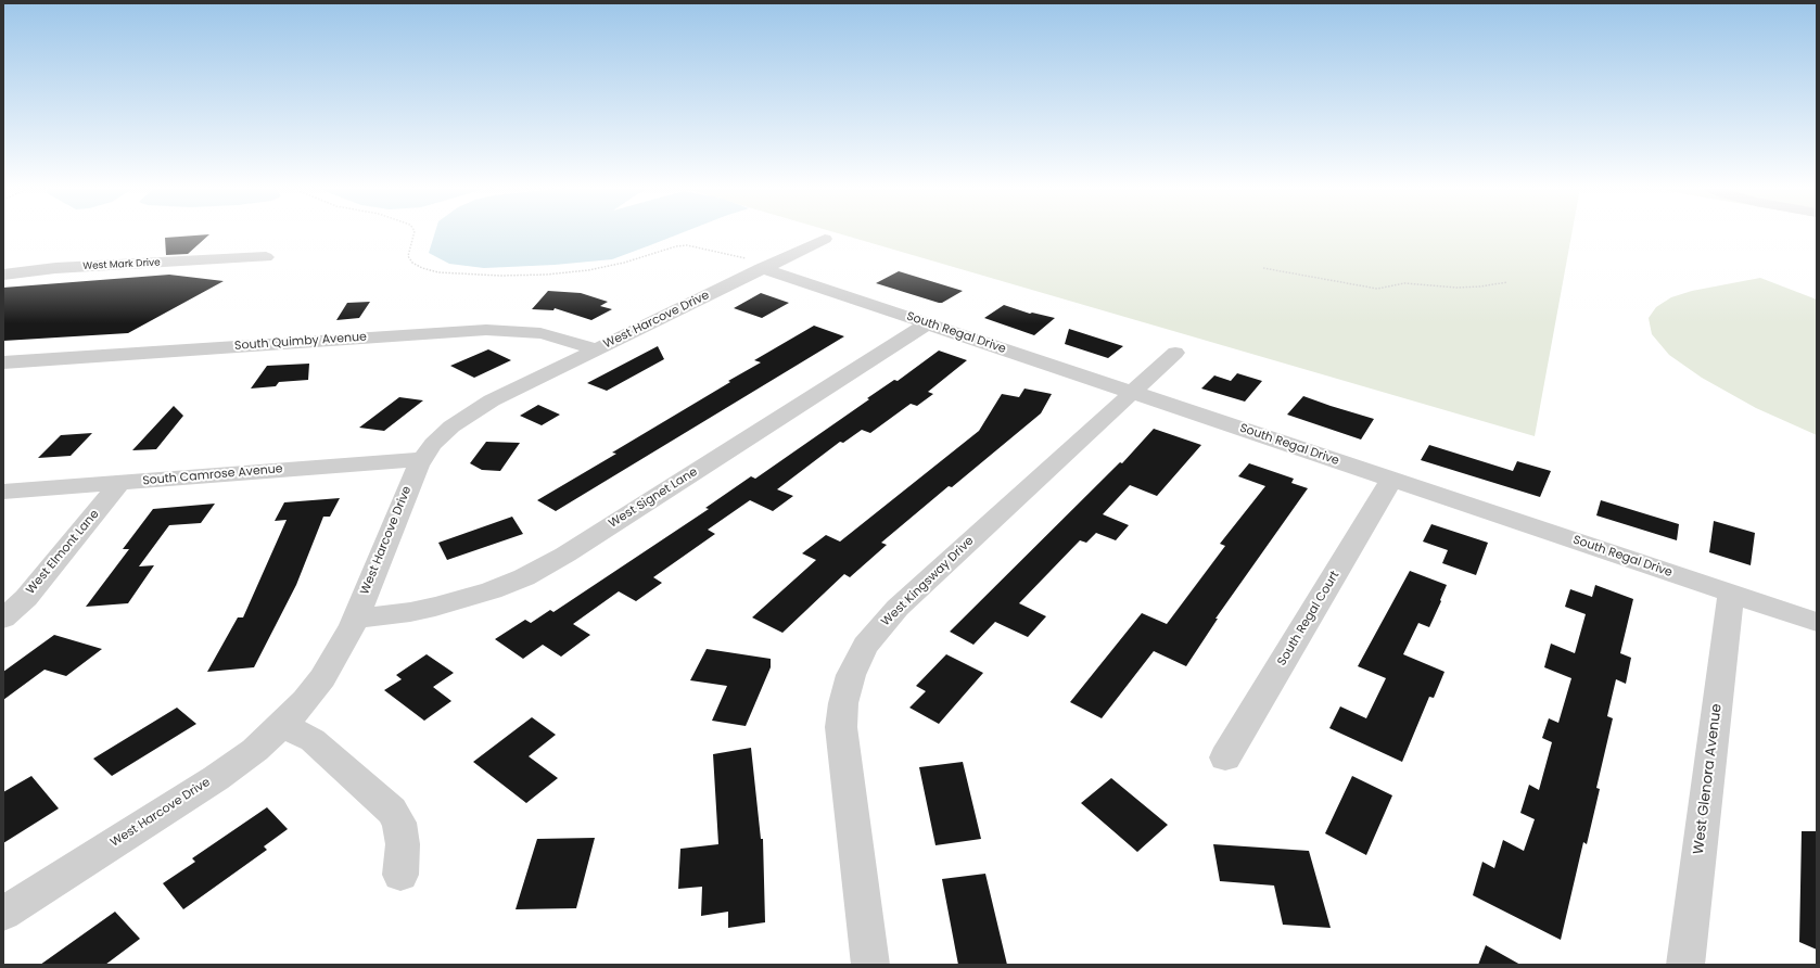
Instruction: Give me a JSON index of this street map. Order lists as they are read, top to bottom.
{
  "streets": {
    "street": [
      "West Mark Drive",
      "West Harcove Drive",
      "South Regal Drive",
      "South Quimby Avenue",
      "South Camrose Avenue",
      "West Signet Lane",
      "West Elmont Lane",
      "West Kingsway Drive",
      "South Regal Court",
      "West Glenora Avenue"
    ]
  },
  "crossings": [
    ["West Harcove Drive", "South Regal Drive"],
    ["West Harcove Drive", "South Quimby Avenue"],
    ["West Harcove Drive", "South Camrose Avenue"],
    ["West Harcove Drive", "West Signet Lane"],
    ["South Regal Drive", "West Signet Lane"],
    ["South Regal Drive", "West Kingsway Drive"],
    ["South Regal Drive", "South Regal Court"],
    ["South Regal Drive", "West Glenora Avenue"],
    ["South Camrose Avenue", "West Elmont Lane"]
  ]
}
